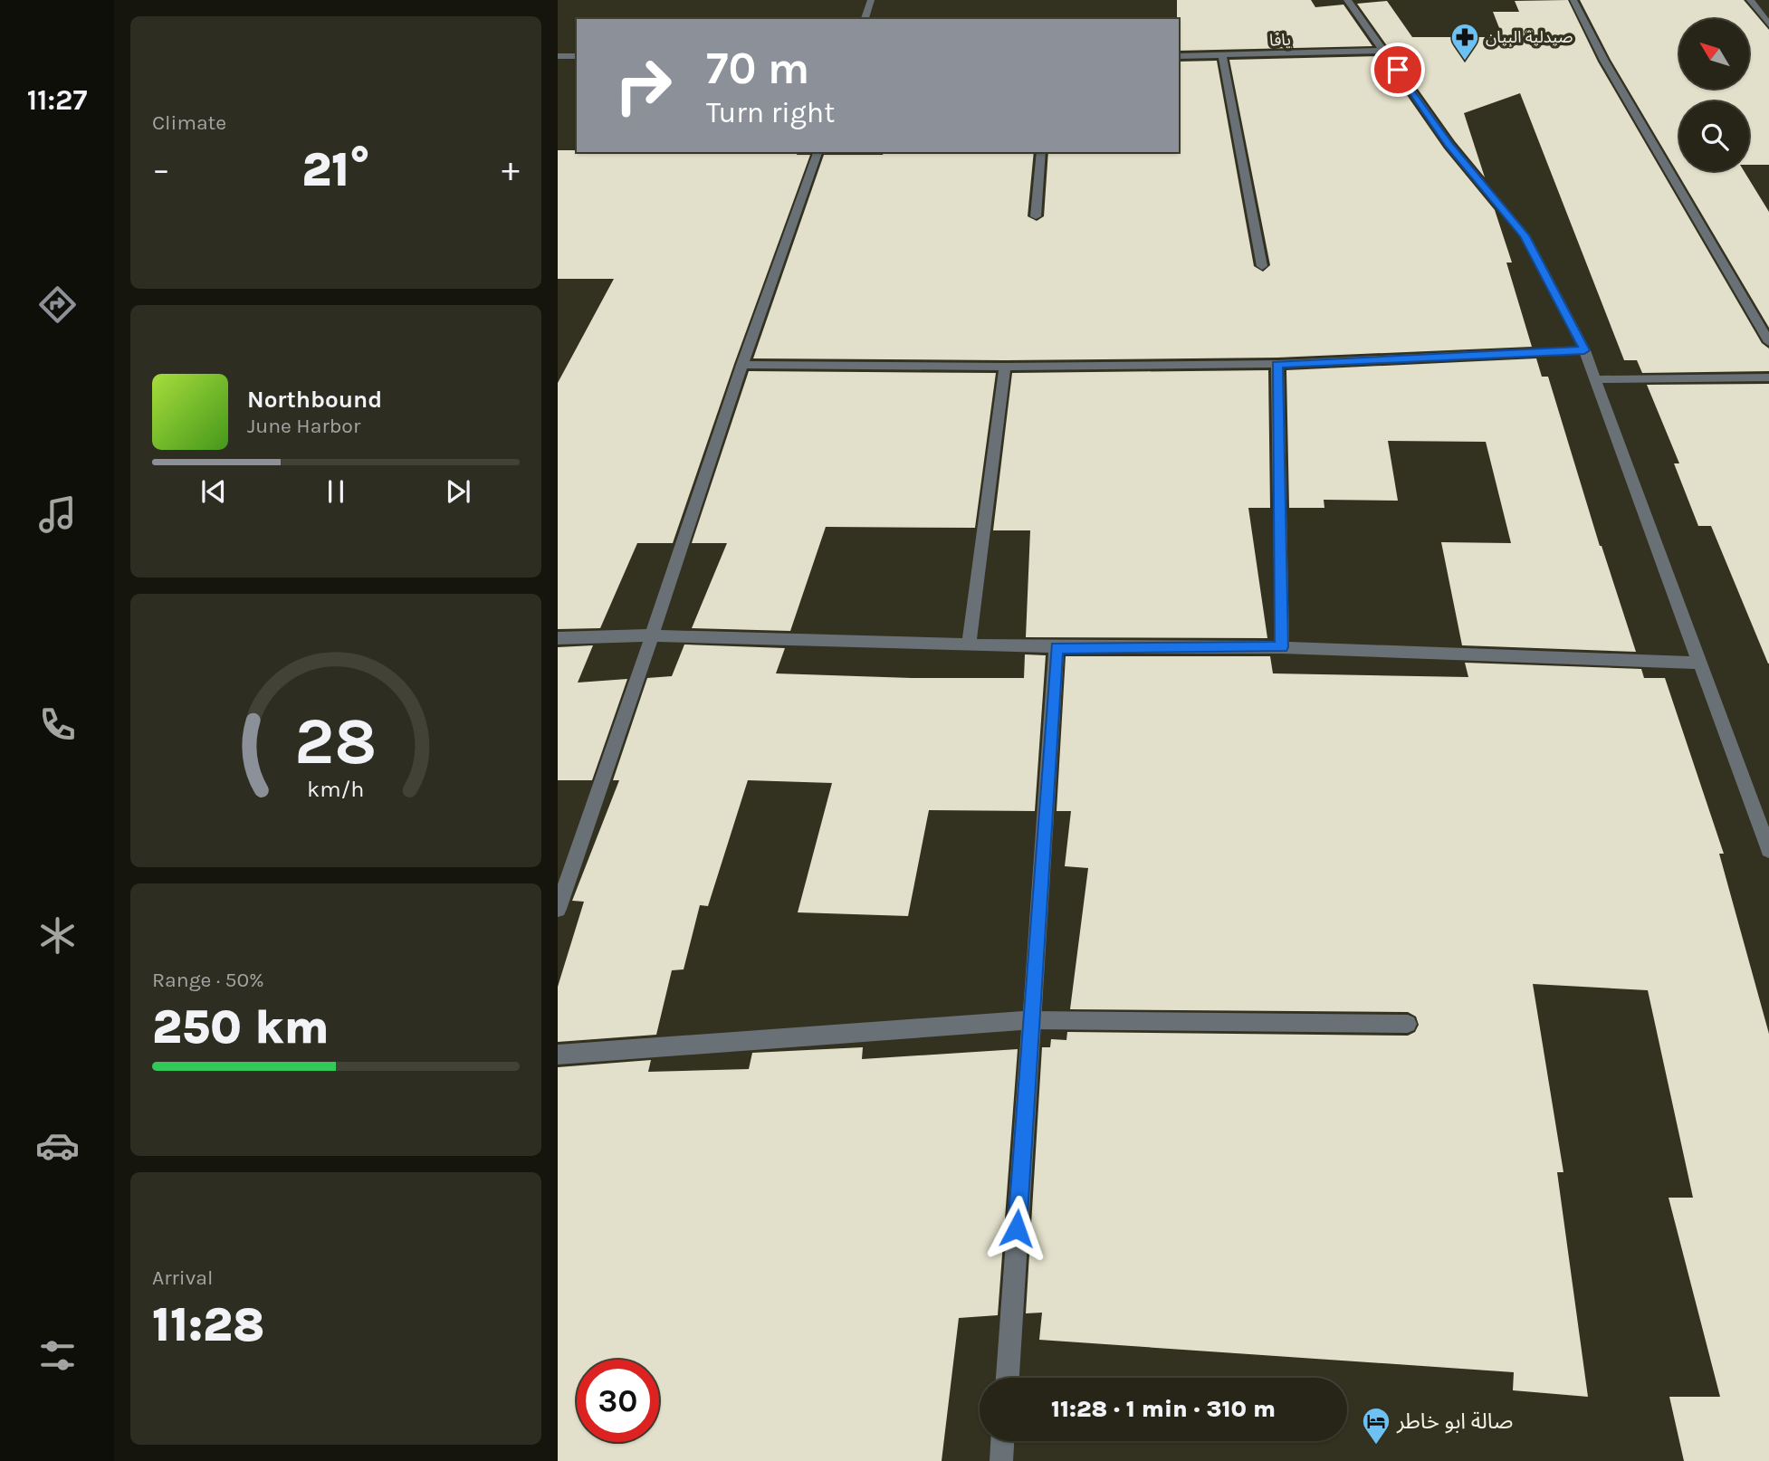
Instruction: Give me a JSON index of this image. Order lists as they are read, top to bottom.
{
  "streets": {
    "street": ["يافا"]
  },
  "places": {
    "pharmacy": ["صيدلية البيان"],
    "hotel": ["صالة ابو خاطر"]
  },
  "north": "top left",
  "page": {
    "tabs": "11:27",
    "tile": [
      "Climate",
      ["Range · 50%", "250 km"],
      ["Arrival", "11:28"]
    ],
    "turn": ["70 m", "Turn right"],
    "heat": ["−", "21°", "+"],
    "song": ["Northbound", "June Harbor"],
    "limit": "30",
    "trip": "11:28 · 1 min · 310 m",
    "gauge": ["28", "km/h"]
  }
}
